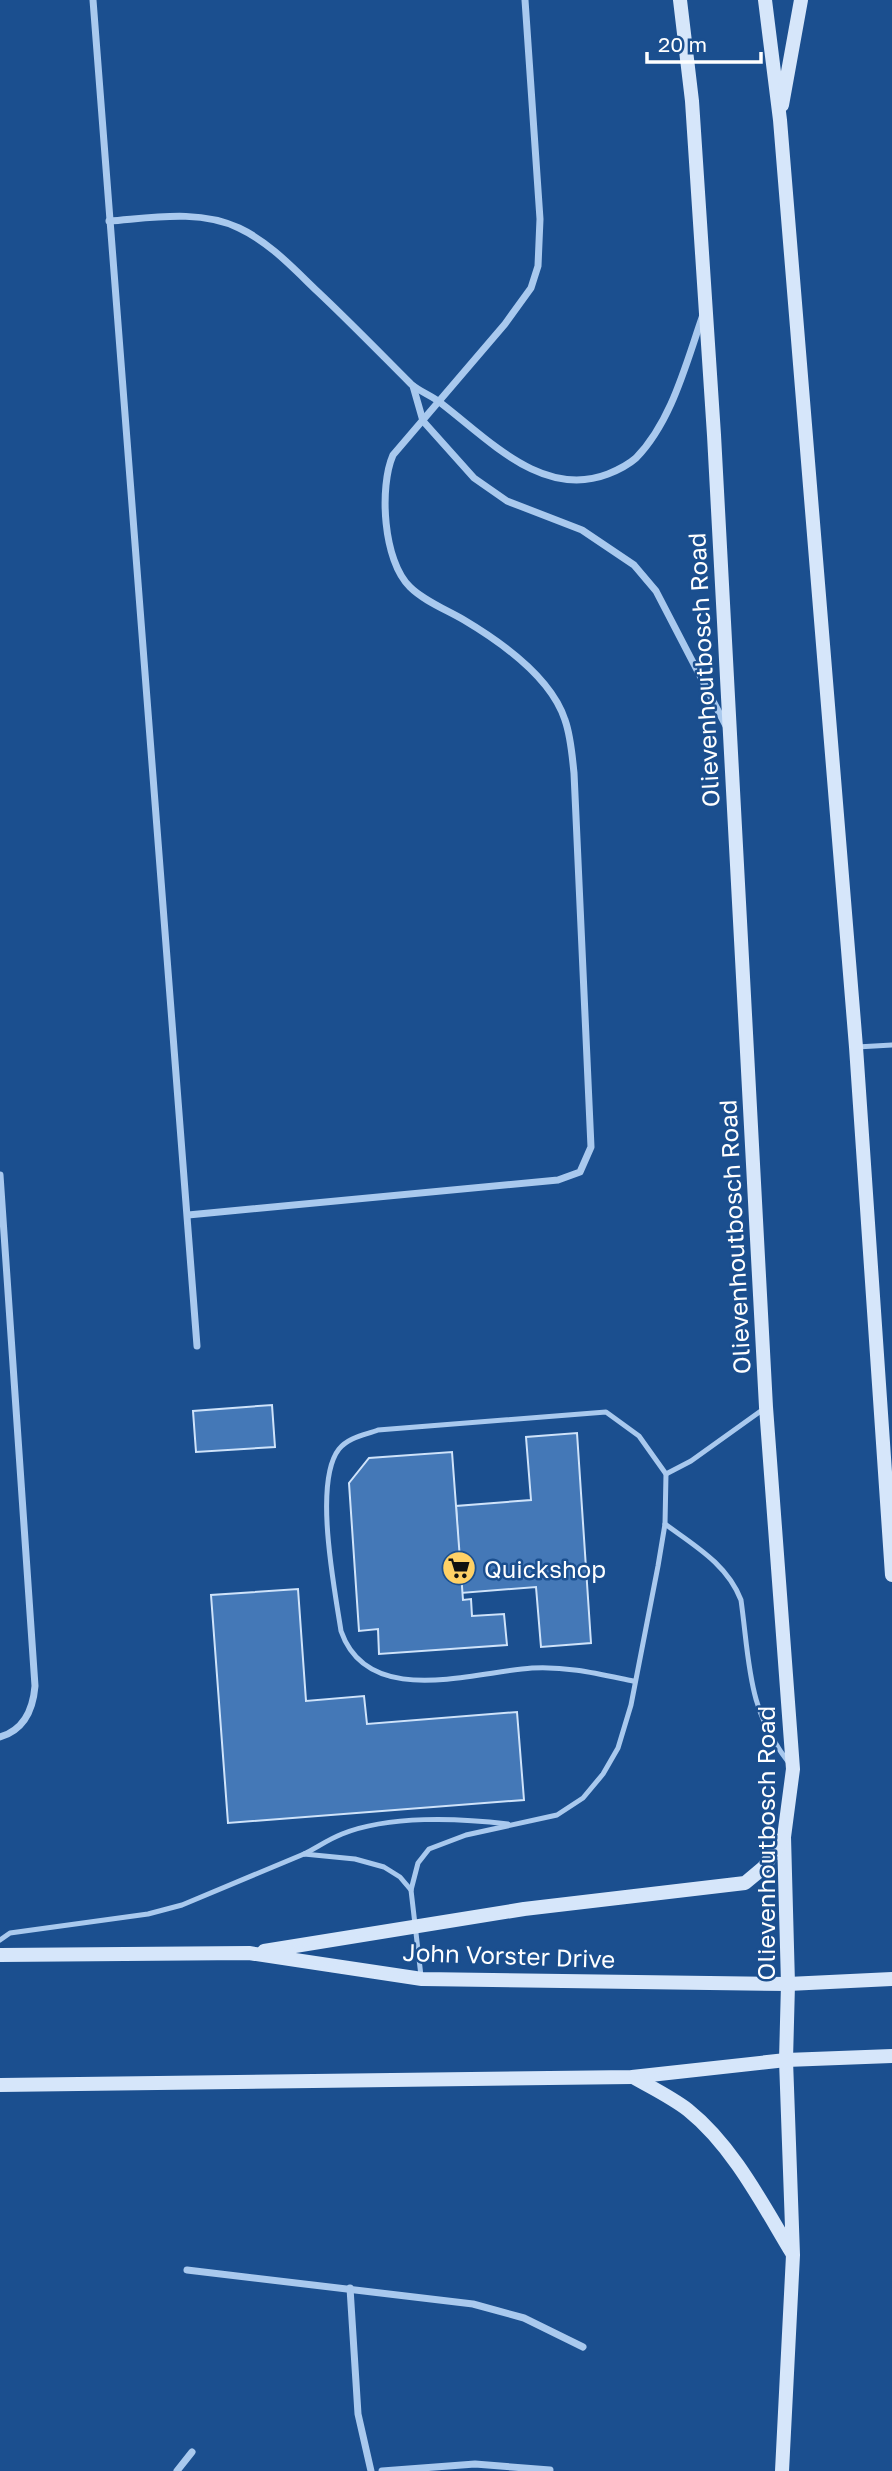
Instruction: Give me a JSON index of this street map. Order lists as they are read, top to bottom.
{
  "streets": {
    "main road": ["Olievenhoutbosch Road", "John Vorster Drive"]
  },
  "crossings": [
    ["Olievenhoutbosch Road", "John Vorster Drive"]
  ],
  "places": {
    "supermarket": ["Quickshop"]
  },
  "scale_bar": "20 m"
}
